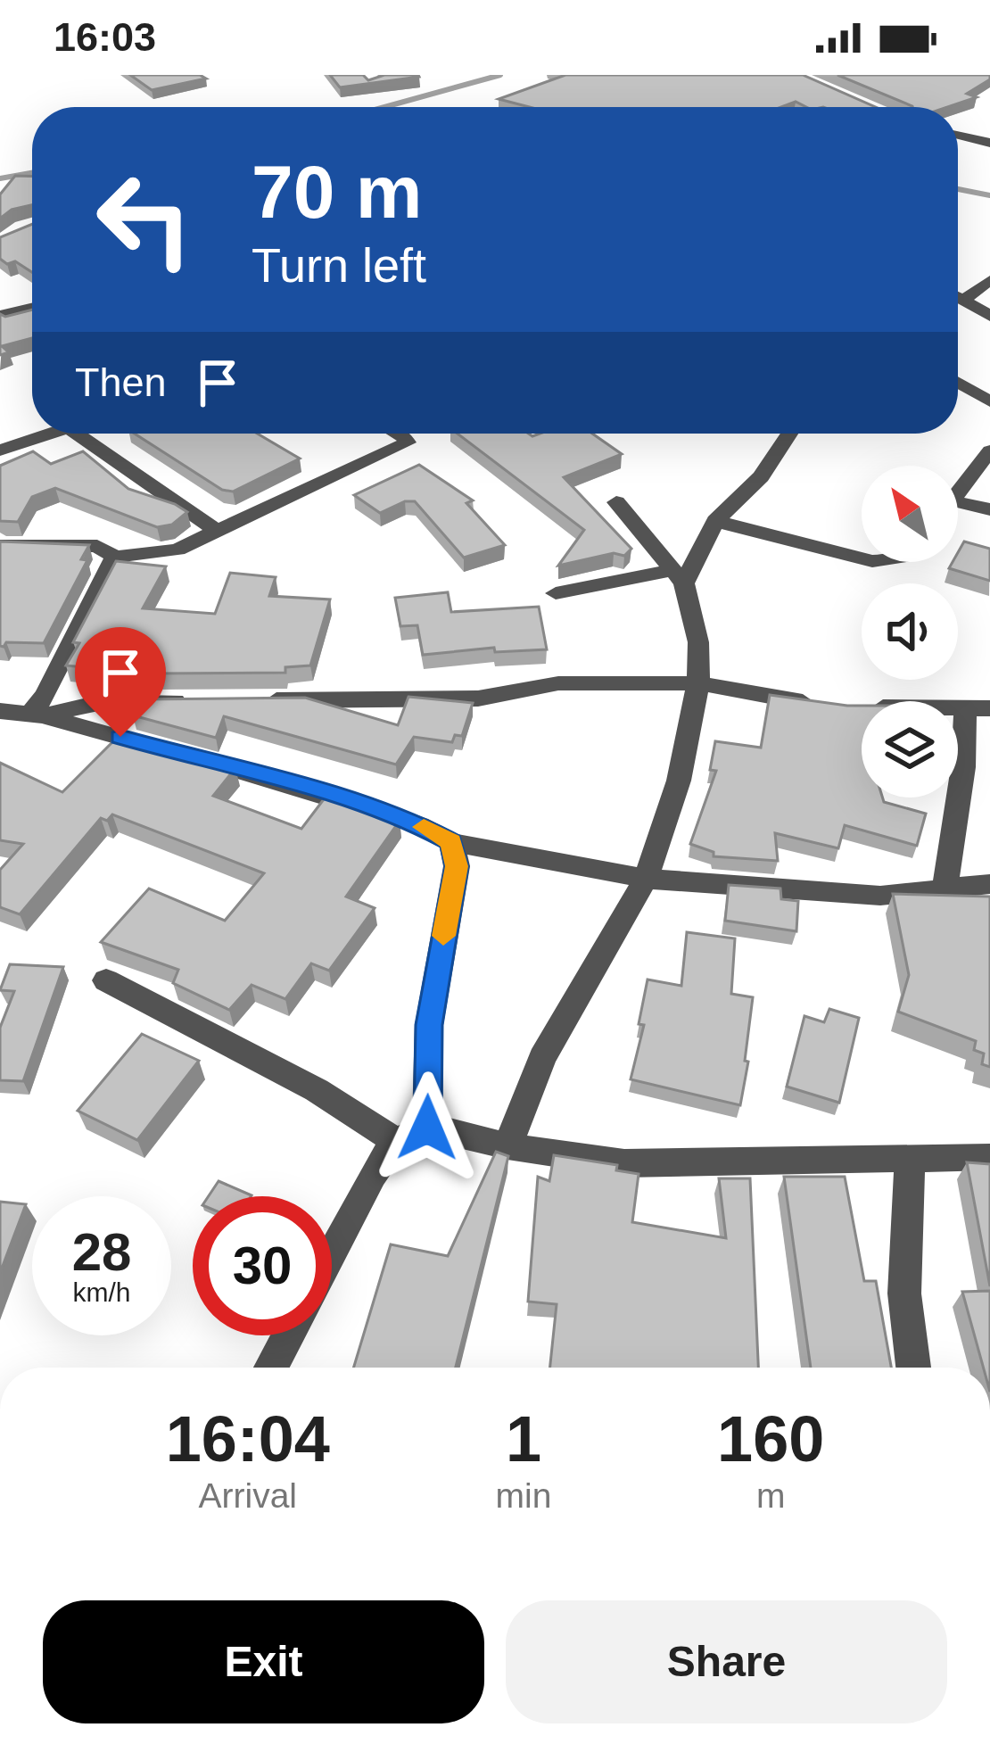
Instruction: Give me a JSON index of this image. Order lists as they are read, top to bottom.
{
  "north": "top left",
  "page": {
    "status": "16:03",
    "turn": ["70 m", "Turn left"],
    "then": "Then",
    "speed": "28 km/h",
    "limit": "30",
    "eta": [
      "16:04",
      "Arrival",
      "1",
      "min",
      "160",
      "m"
    ],
    "buttons": ["Exit", "Share"]
  }
}
